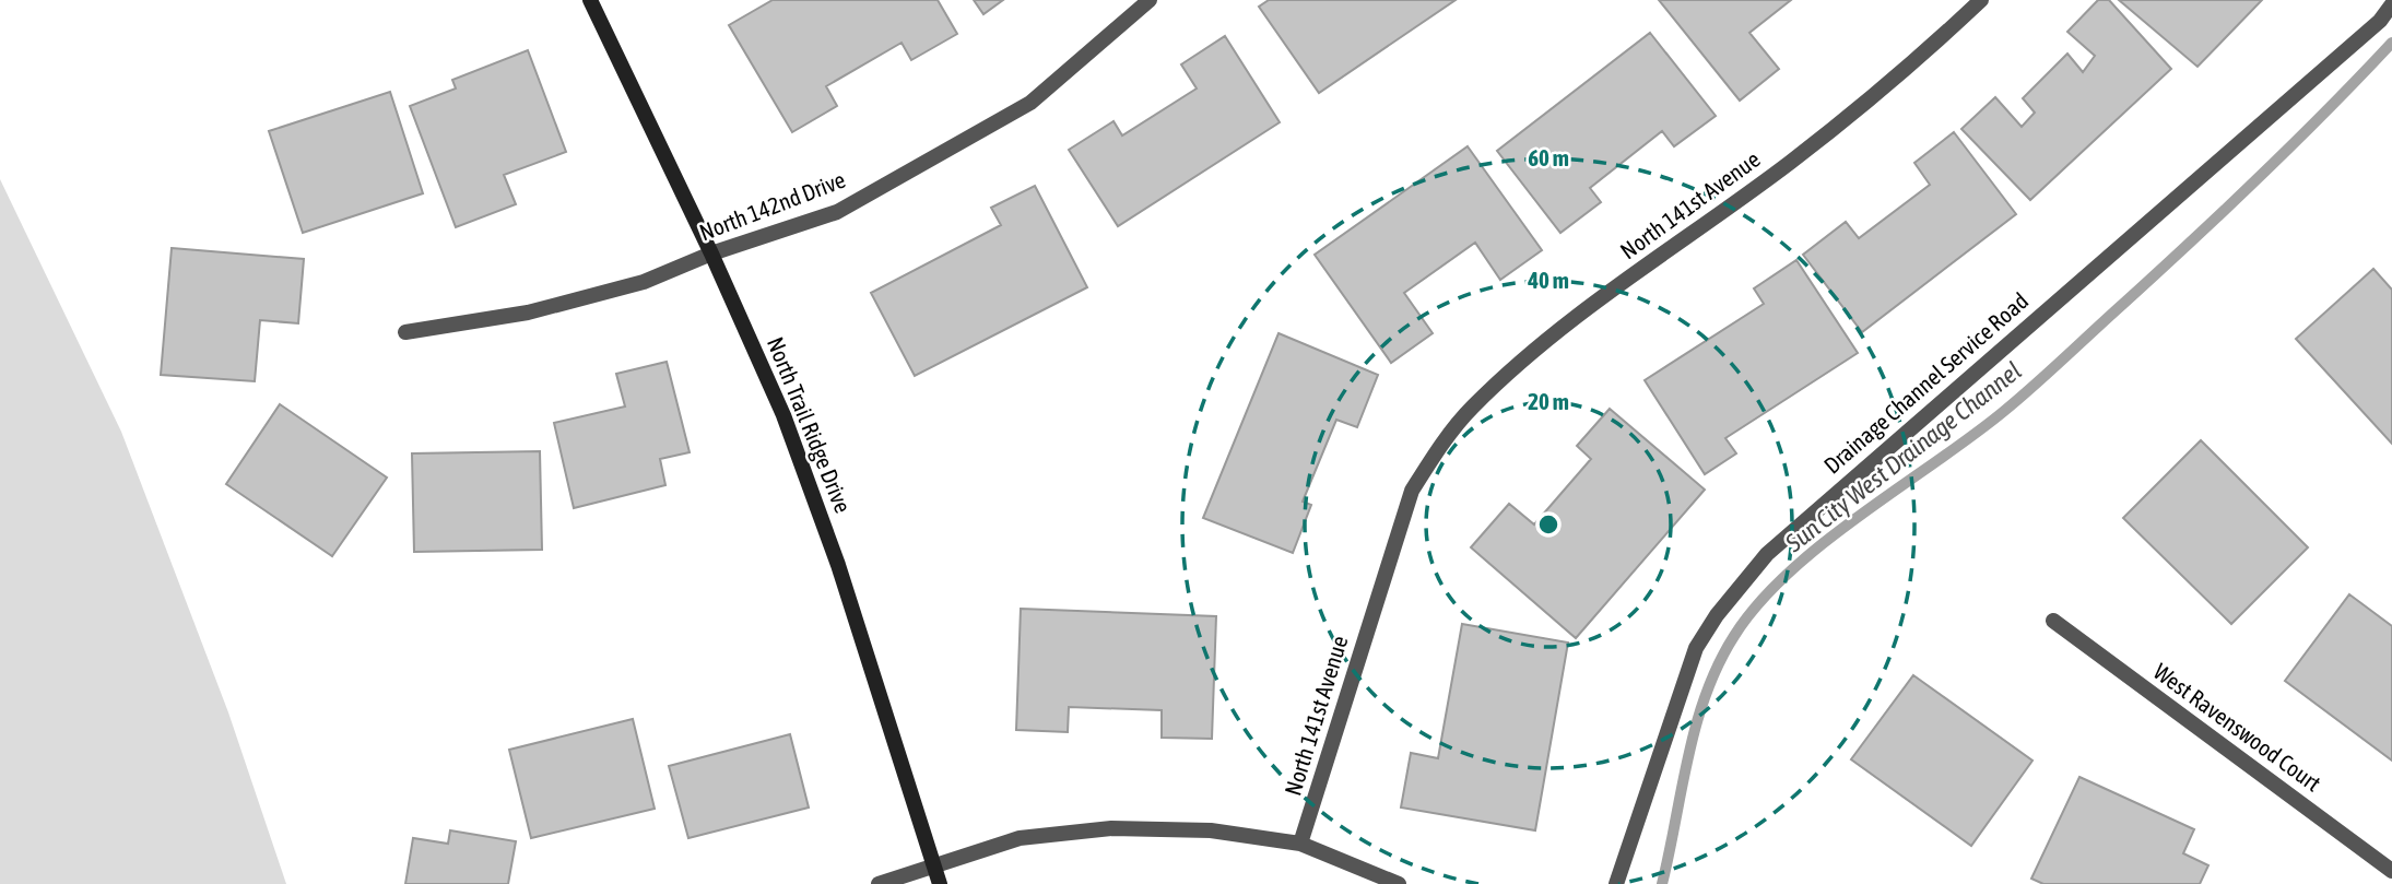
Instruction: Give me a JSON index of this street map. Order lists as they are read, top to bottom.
{
  "streets": {
    "street": [
      "North 141st Avenue",
      "North 142nd Drive",
      "Drainage Channel Service Road",
      "North Trail Ridge Drive",
      "West Ravenswood Court"
    ]
  },
  "crossings": [
    ["North 142nd Drive", "North Trail Ridge Drive"]
  ],
  "water": ["Sun City West Drainage Channel"],
  "rings": ["60 m", "40 m", "20 m"]
}
